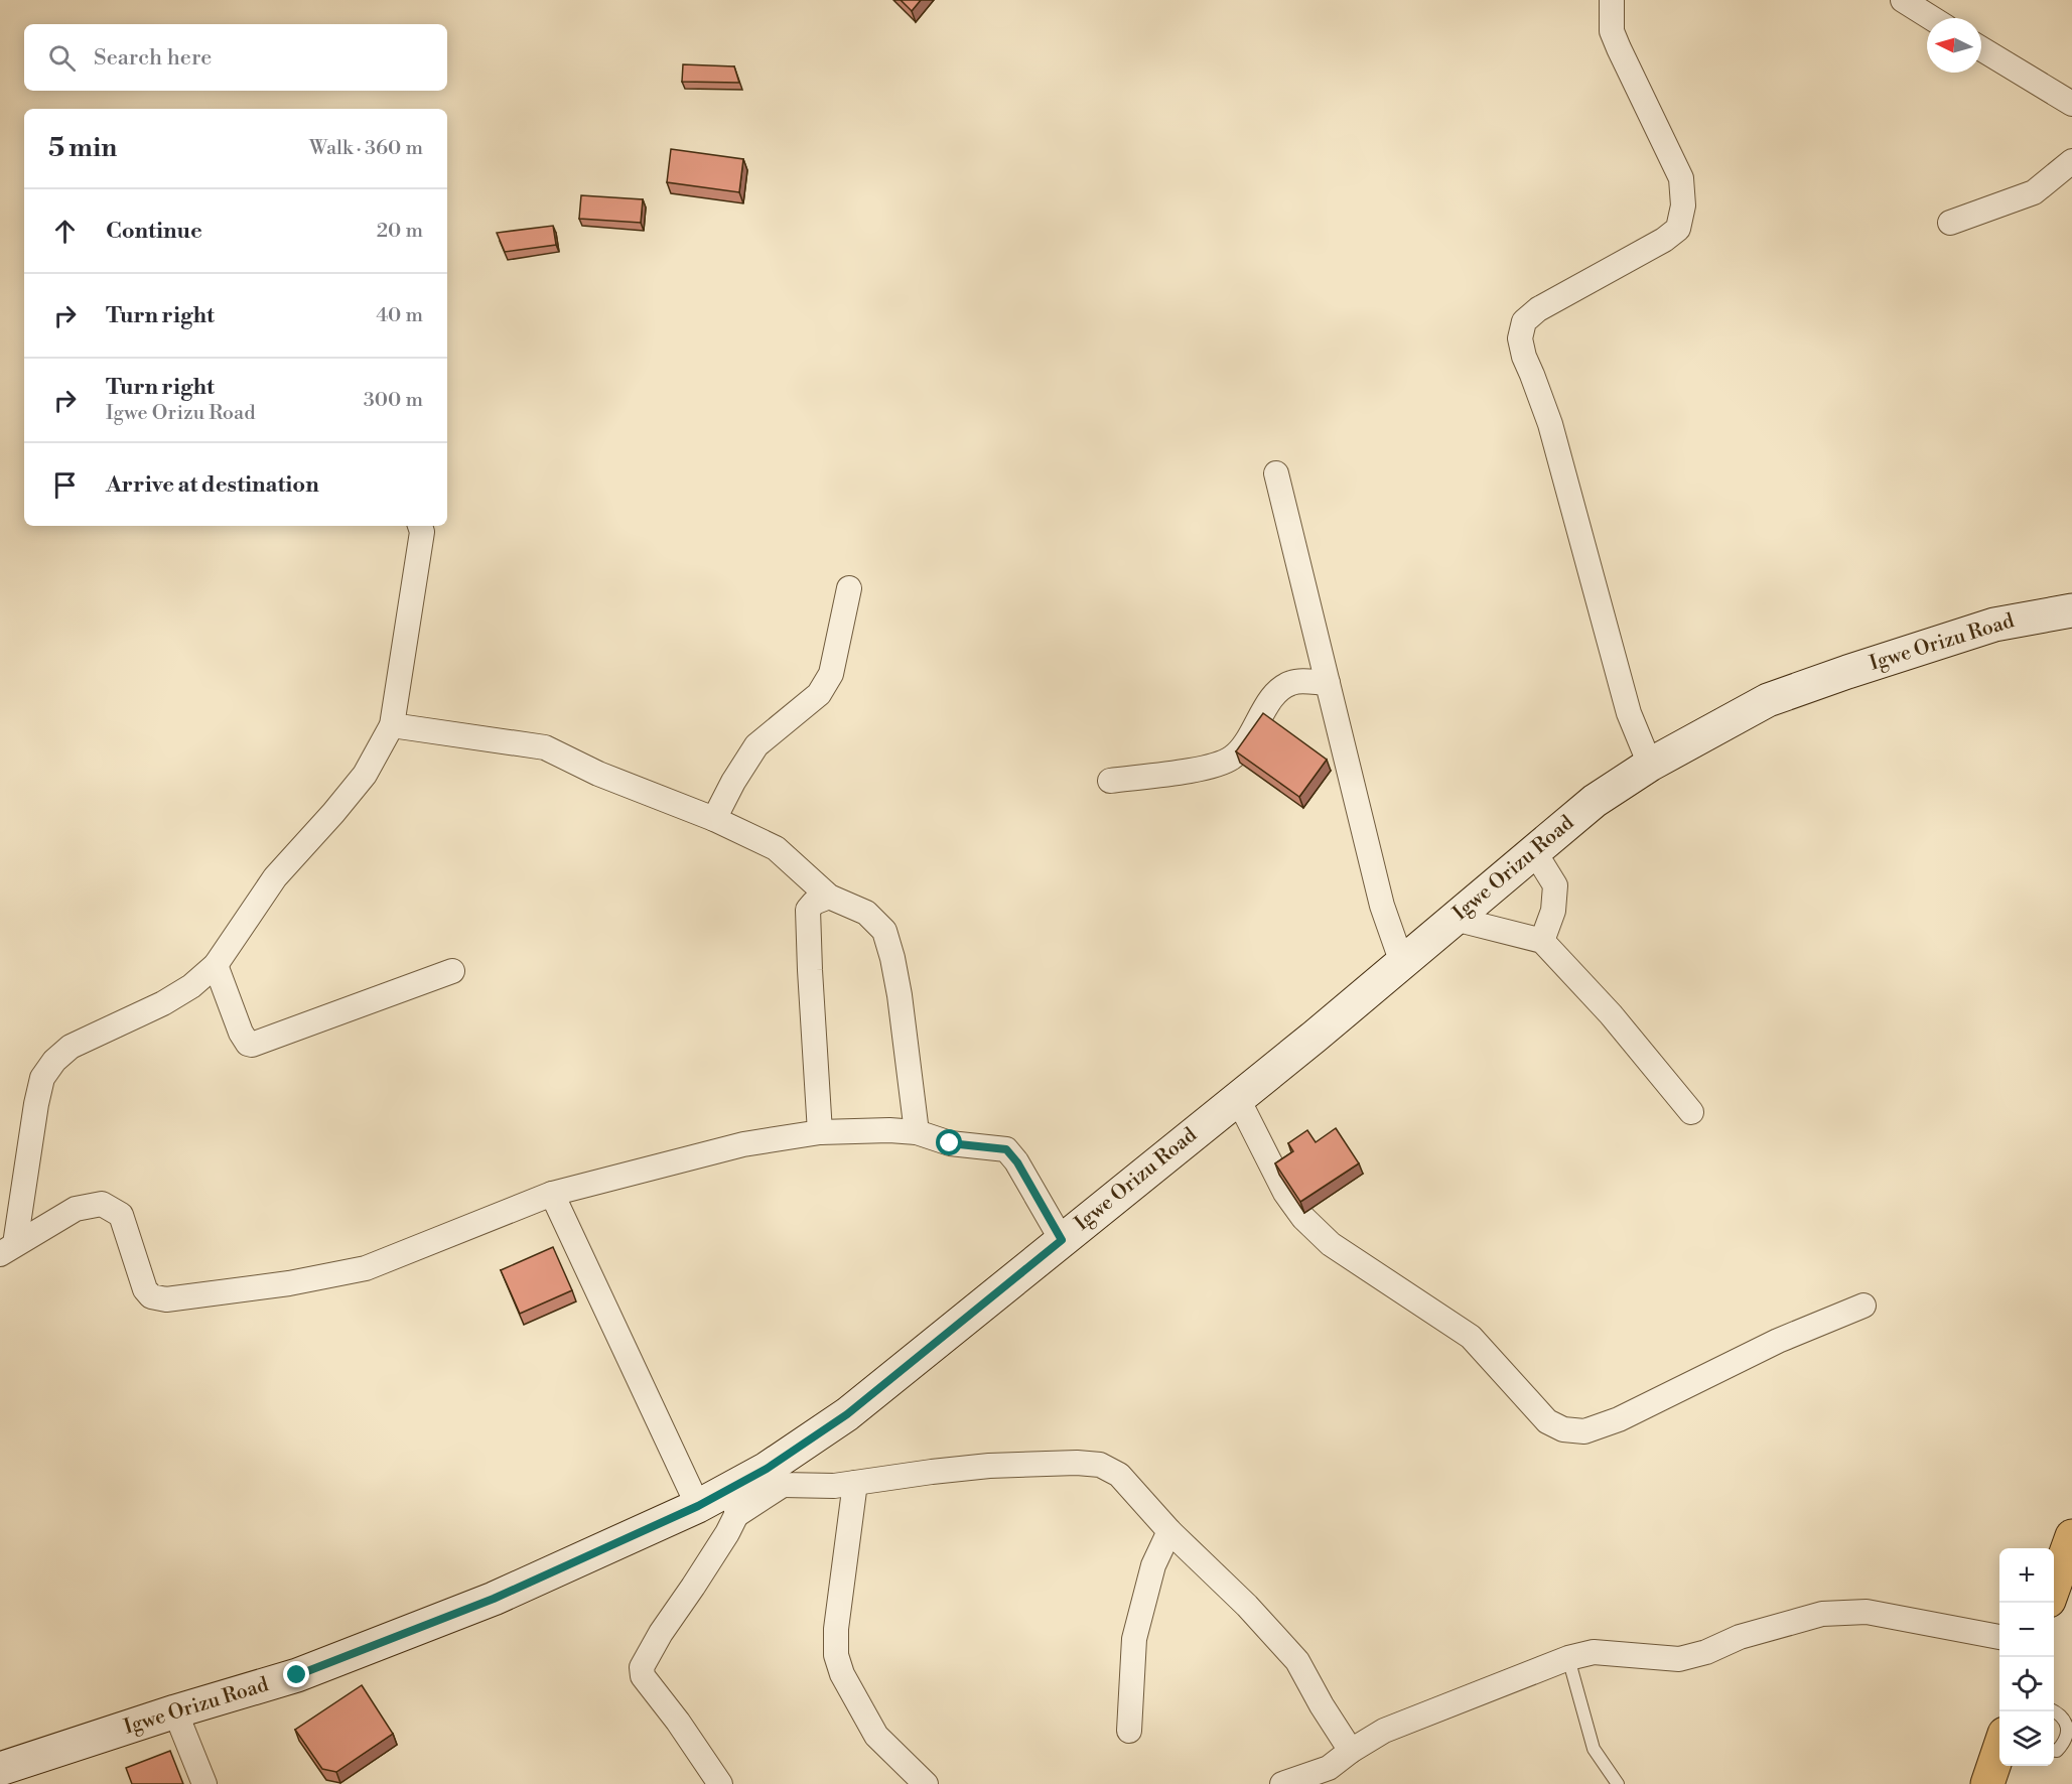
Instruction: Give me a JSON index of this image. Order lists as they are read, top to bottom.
{
  "streets": {
    "main road": ["Igwe Orizu Road"]
  },
  "north": "left",
  "page": {
    "search": "Search here",
    "heading": ["5 min", "Walk · 360 m"],
    "list": [
      ["Continue", "20 m"],
      ["Turn right", "40 m"],
      ["Turn right", "Igwe Orizu Road", "300 m"],
      "Arrive at destination"
    ],
    "map_buttons": ["+", "−"]
  }
}
